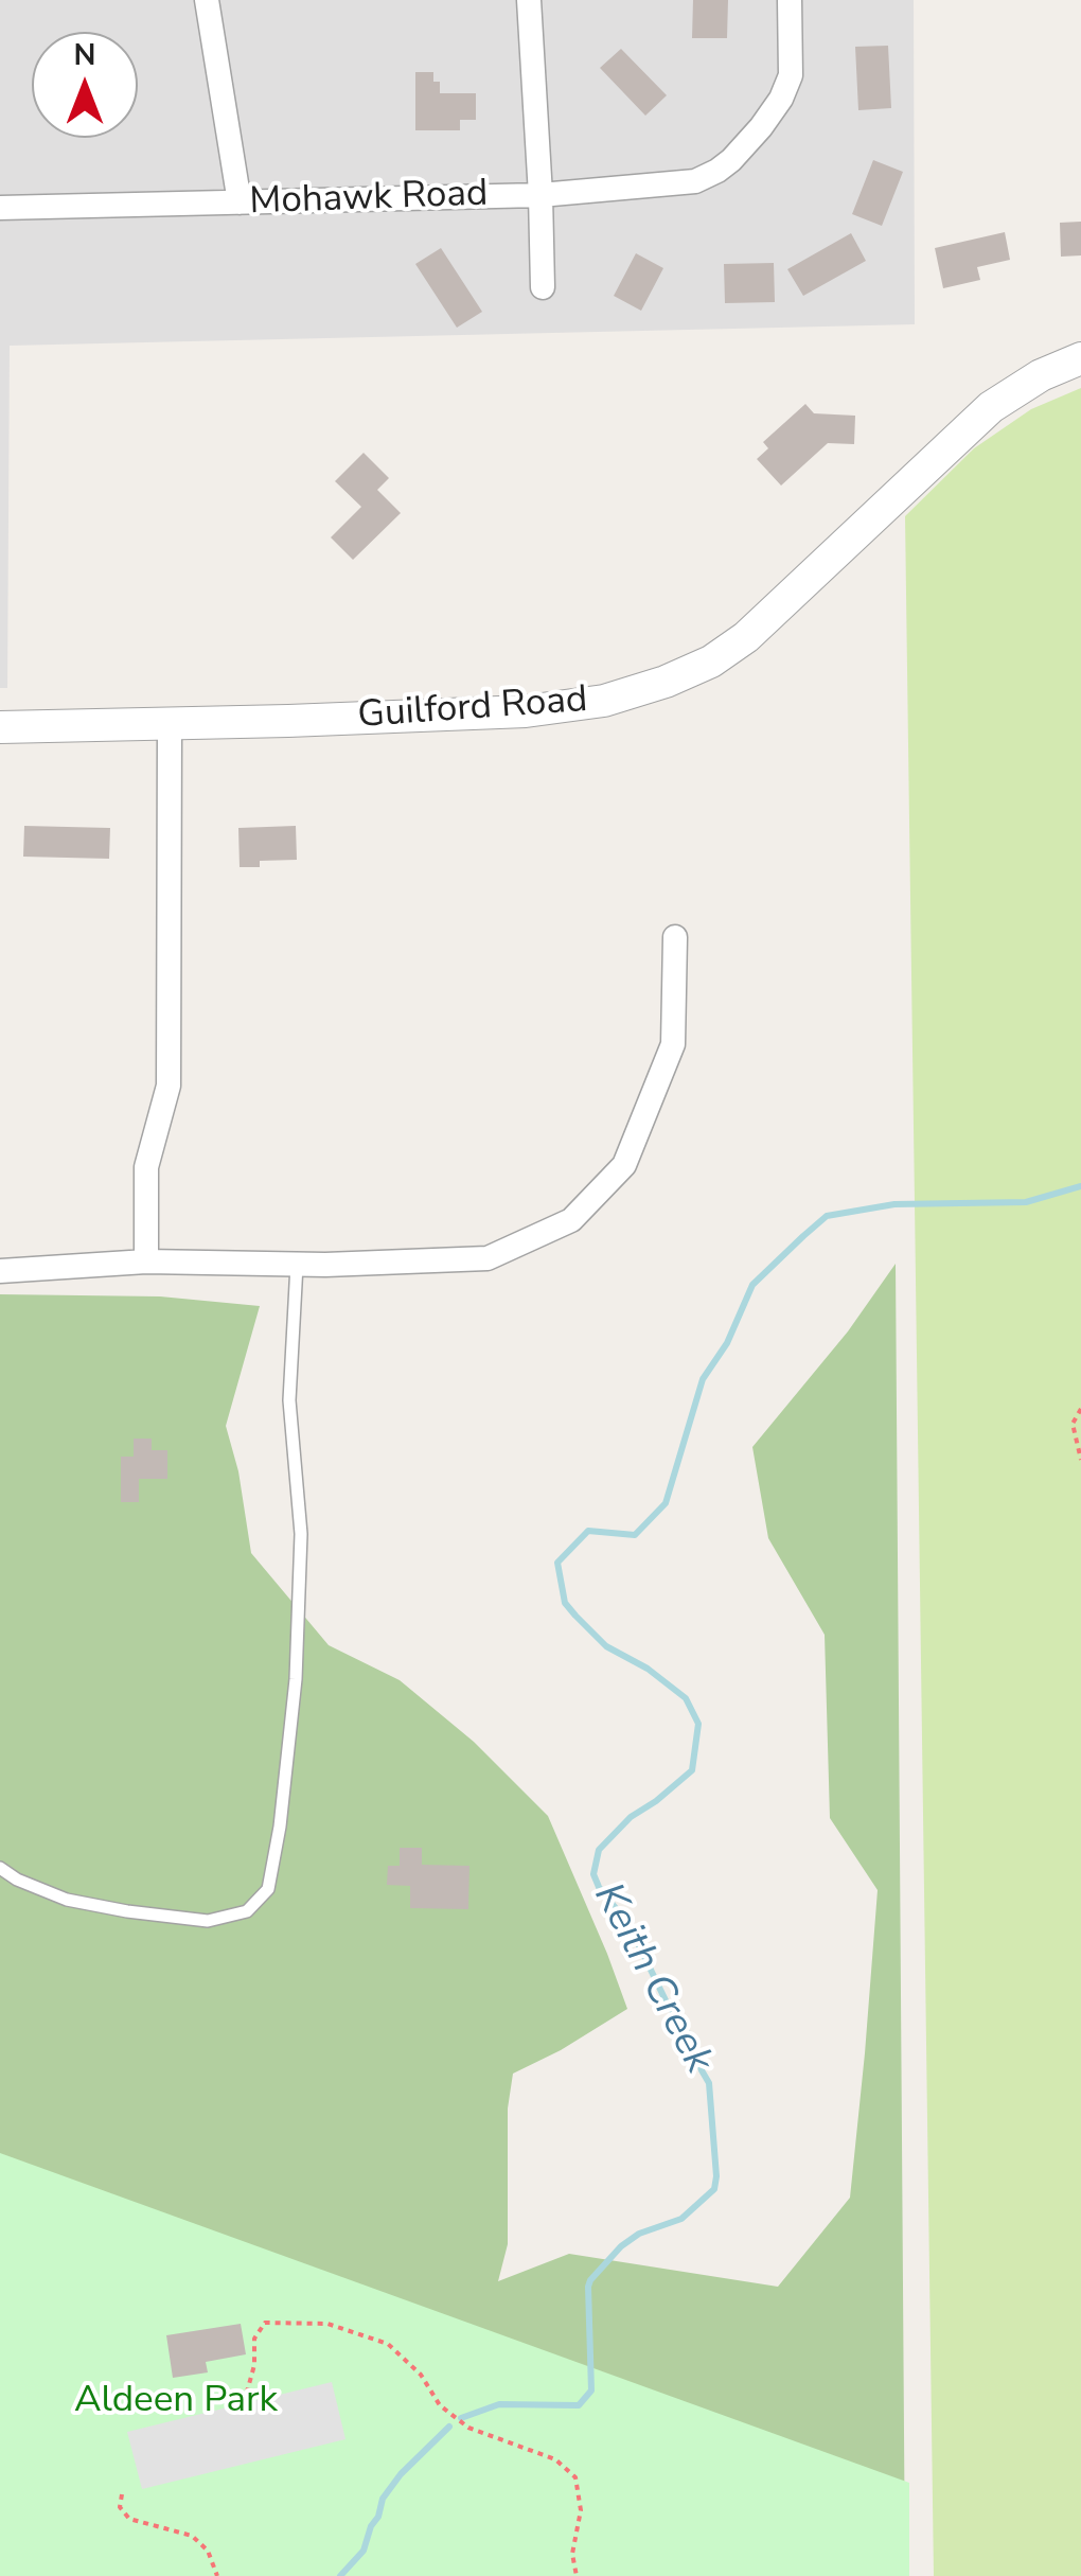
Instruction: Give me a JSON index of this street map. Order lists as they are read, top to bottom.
{
  "streets": {
    "street": ["Mohawk Road", "Guilford Road"]
  },
  "water": ["Keith Creek"],
  "parks": ["Aldeen Park"],
  "north": "top"
}
